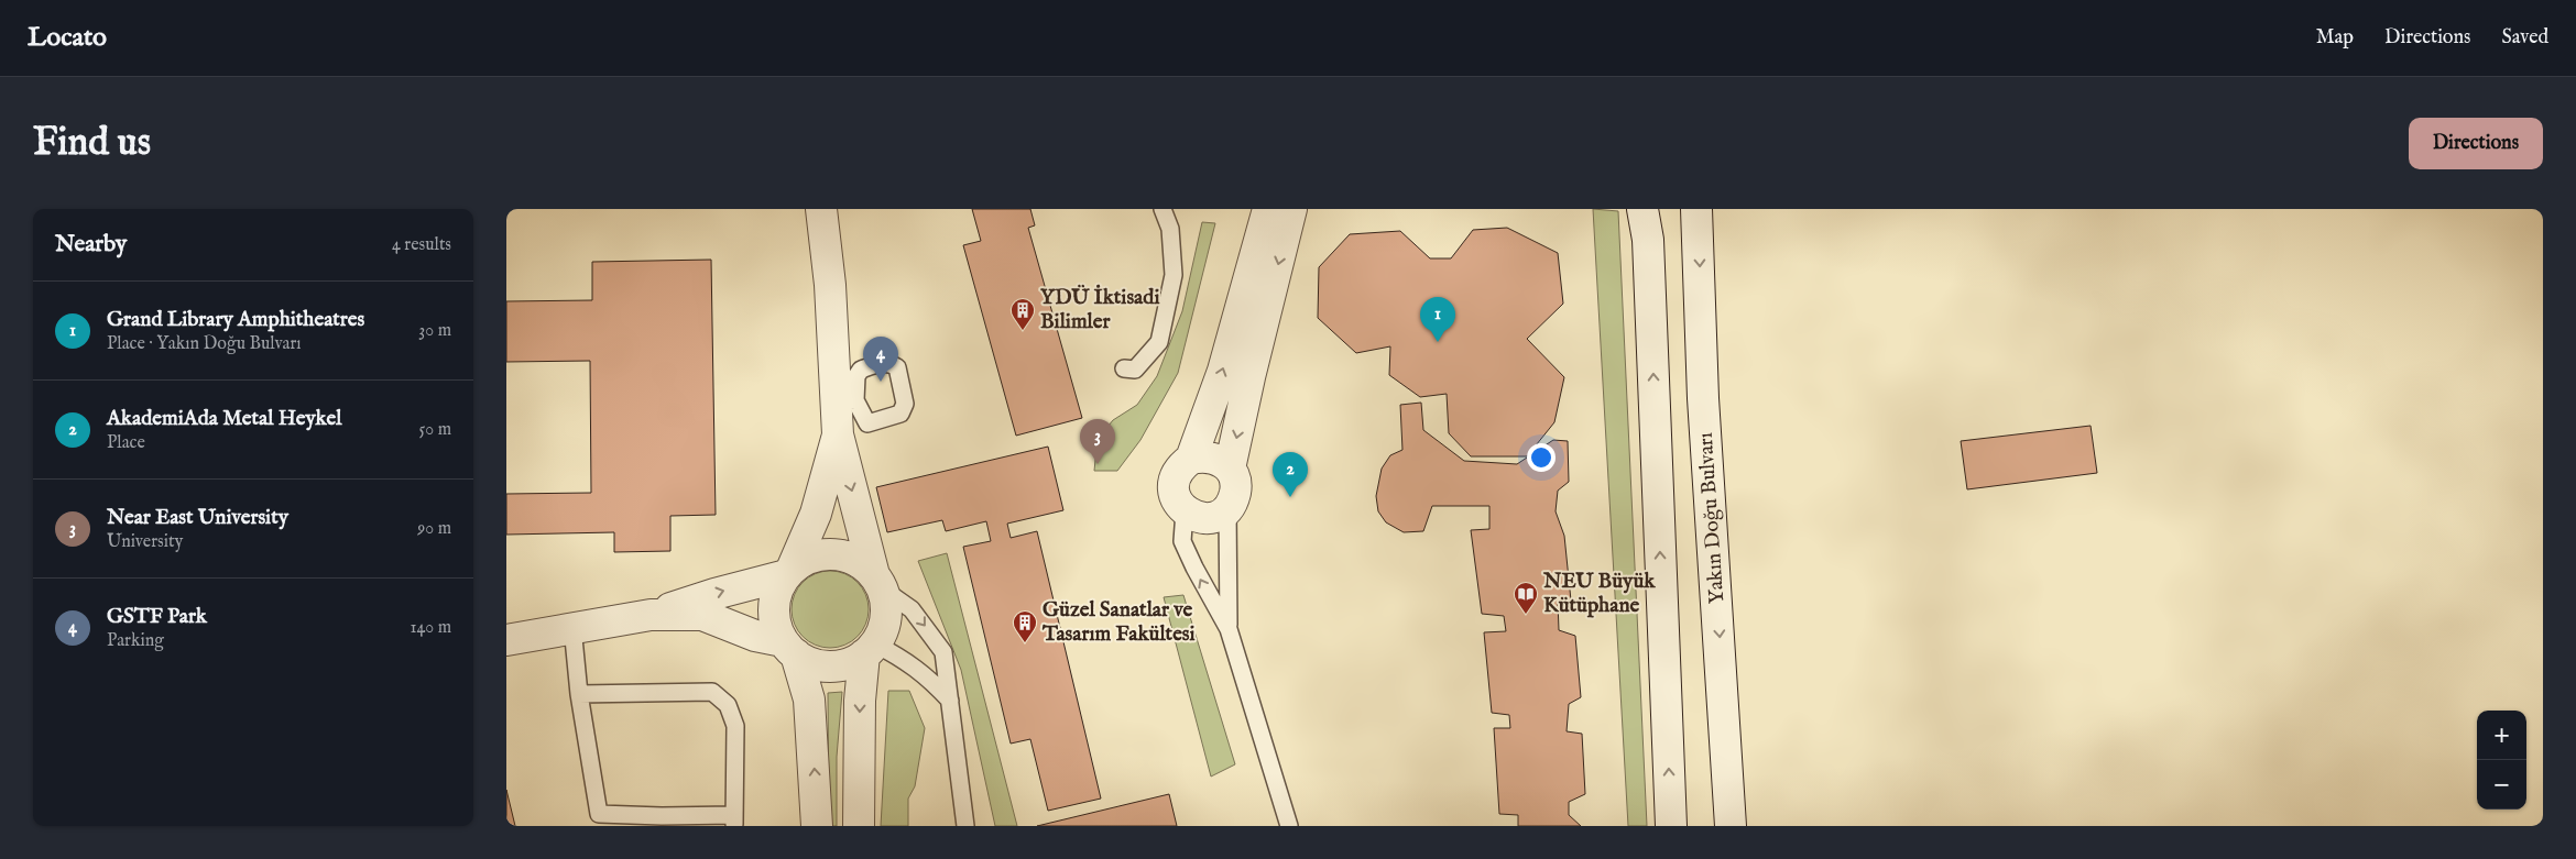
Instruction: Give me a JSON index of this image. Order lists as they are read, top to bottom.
{
  "streets": {
    "street": ["Yakın Doğu Bulvarı"]
  },
  "places": {
    "building": ["YDÜ İktisadi Bilimler", "Güzel Sanatlar ve Tasarım Fakültesi"],
    "library": ["NEU Büyük Kütüphane"]
  },
  "page": {
    "header": "Locato",
    "nav": ["Map", "Directions", "Saved"],
    "buttons": "Directions",
    "title": "Find us",
    "heading": ["Nearby", "4 results"],
    "list": [
      {
        "mark": "1",
        "name": "Grand Library Amphitheatres",
        "note": "Place · Yakın Doğu Bulvarı",
        "value": "30 m"
      },
      {
        "mark": "2",
        "name": "AkademiAda Metal Heykel",
        "note": "Place",
        "value": "50 m"
      },
      {
        "mark": "3",
        "name": "Near East University",
        "note": "University",
        "value": "90 m"
      },
      {
        "mark": "4",
        "name": "GSTF Park",
        "note": "Parking",
        "value": "140 m"
      }
    ],
    "pins": [
      "1",
      "4",
      "3",
      "2"
    ],
    "map_buttons": ["+", "−"]
  }
}
